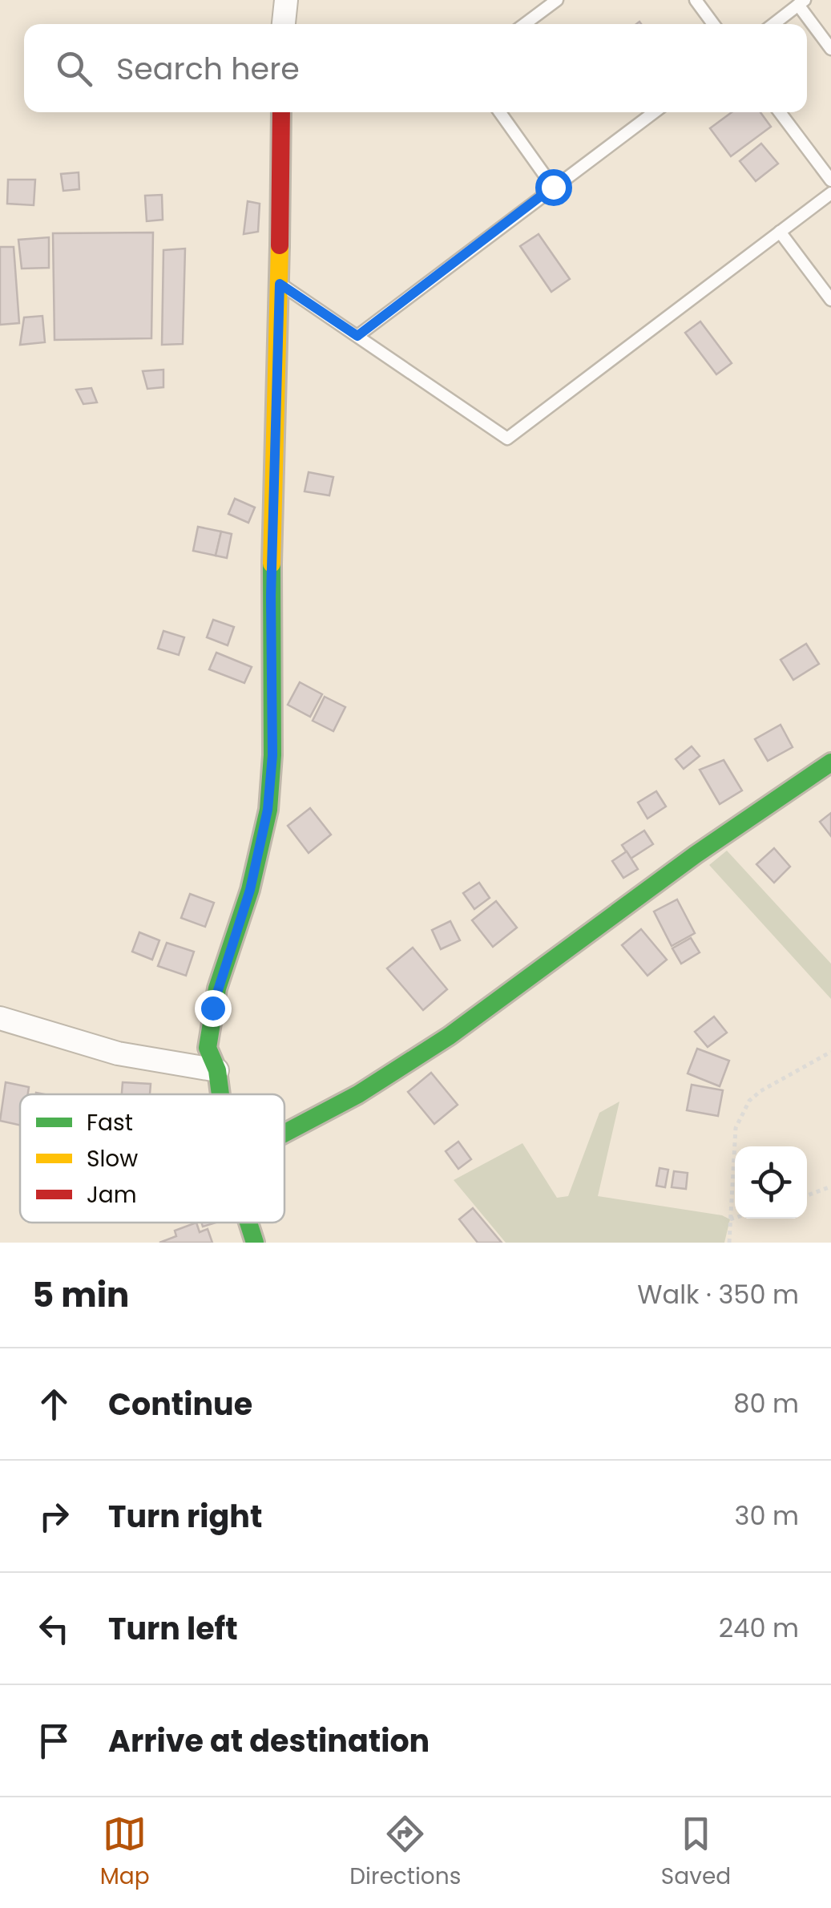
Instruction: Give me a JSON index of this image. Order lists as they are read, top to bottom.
{
  "legend": ["Fast", "Slow", "Jam"],
  "page": {
    "search": "Search here",
    "heading": ["5 min", "Walk · 350 m"],
    "list": [
      ["Continue", "80 m"],
      ["Turn right", "30 m"],
      ["Turn left", "240 m"],
      "Arrive at destination"
    ],
    "nav": ["Map", "Directions", "Saved"]
  }
}
